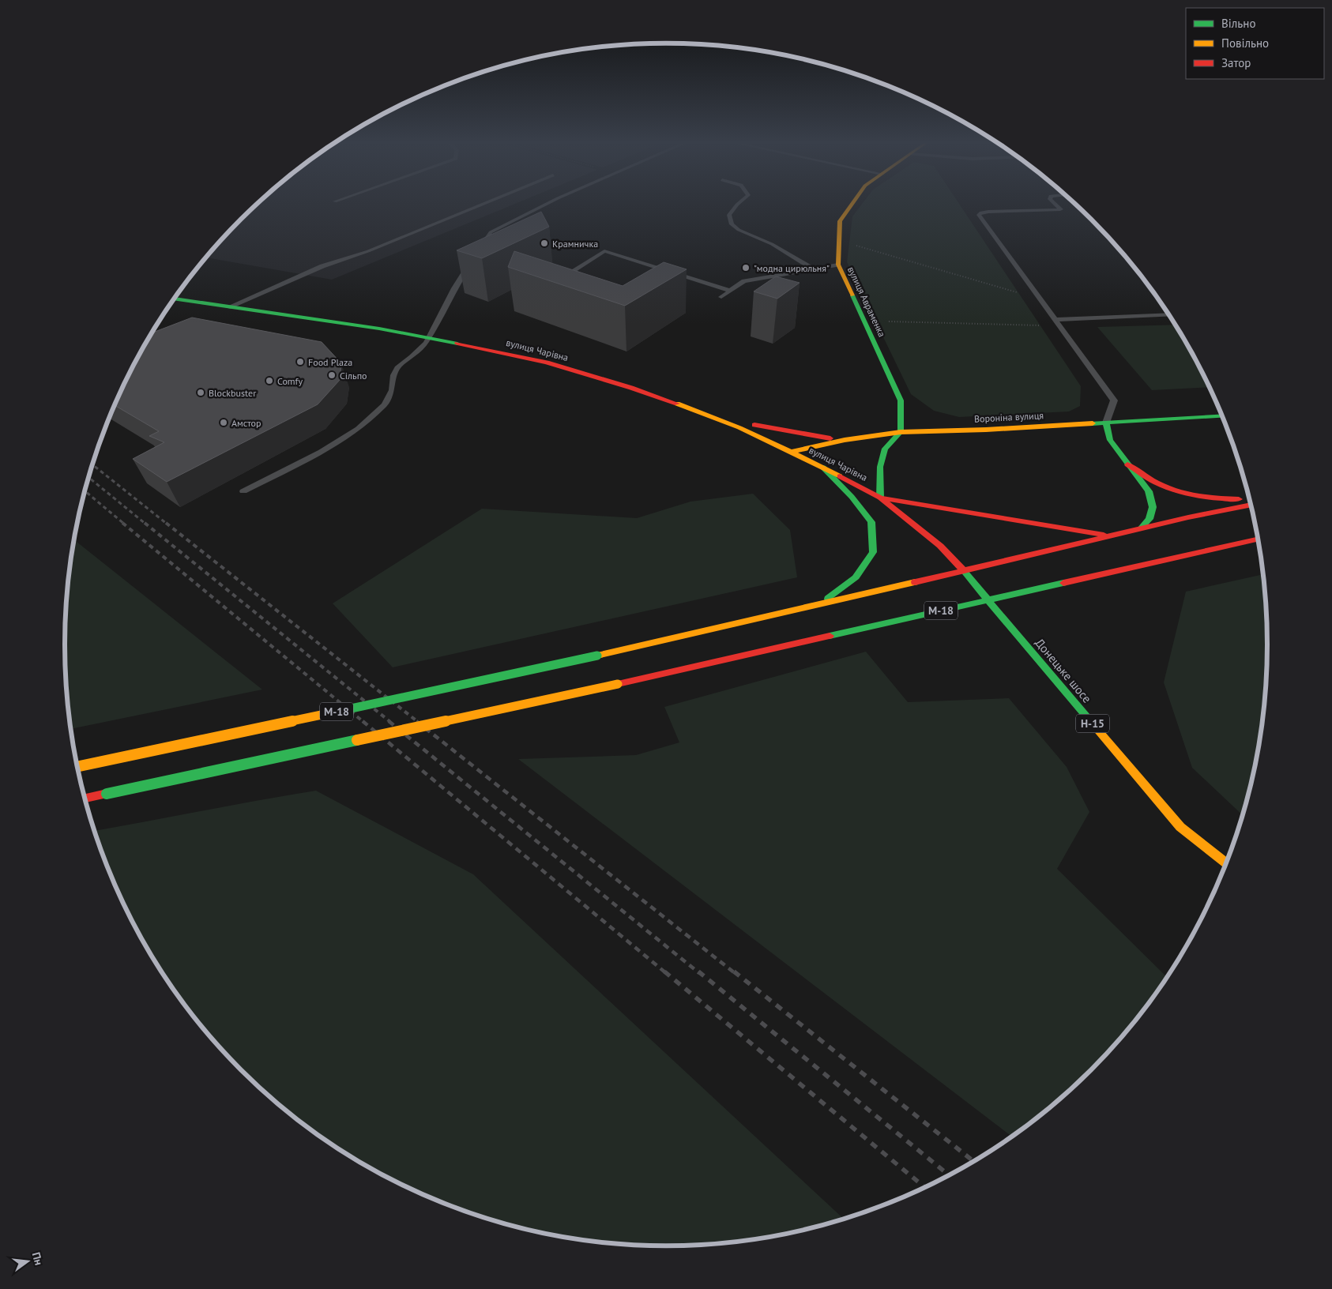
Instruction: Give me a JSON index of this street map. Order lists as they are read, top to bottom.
{
  "streets": {
    "main road": [
      "вулиця Авраменка",
      "вулиця Чарівна",
      "Вороніна вулиця",
      "М-18",
      "Донецьке шосе",
      "Н-15"
    ]
  },
  "crossings": [
    ["вулиця Авраменка", "Вороніна вулиця"],
    ["вулиця Чарівна", "Вороніна вулиця"],
    ["вулиця Чарівна", "Донецьке шосе"],
    ["М-18", "Донецьке шосе"]
  ],
  "places": [
    "Крамничка",
    "\"модна цирюльня\"",
    "Food Plaza",
    "Сільпо",
    "Comfy",
    "Blockbuster",
    "Амстор"
  ],
  "legend": ["Вільно", "Повільно", "Затор"],
  "north": "right"
}
